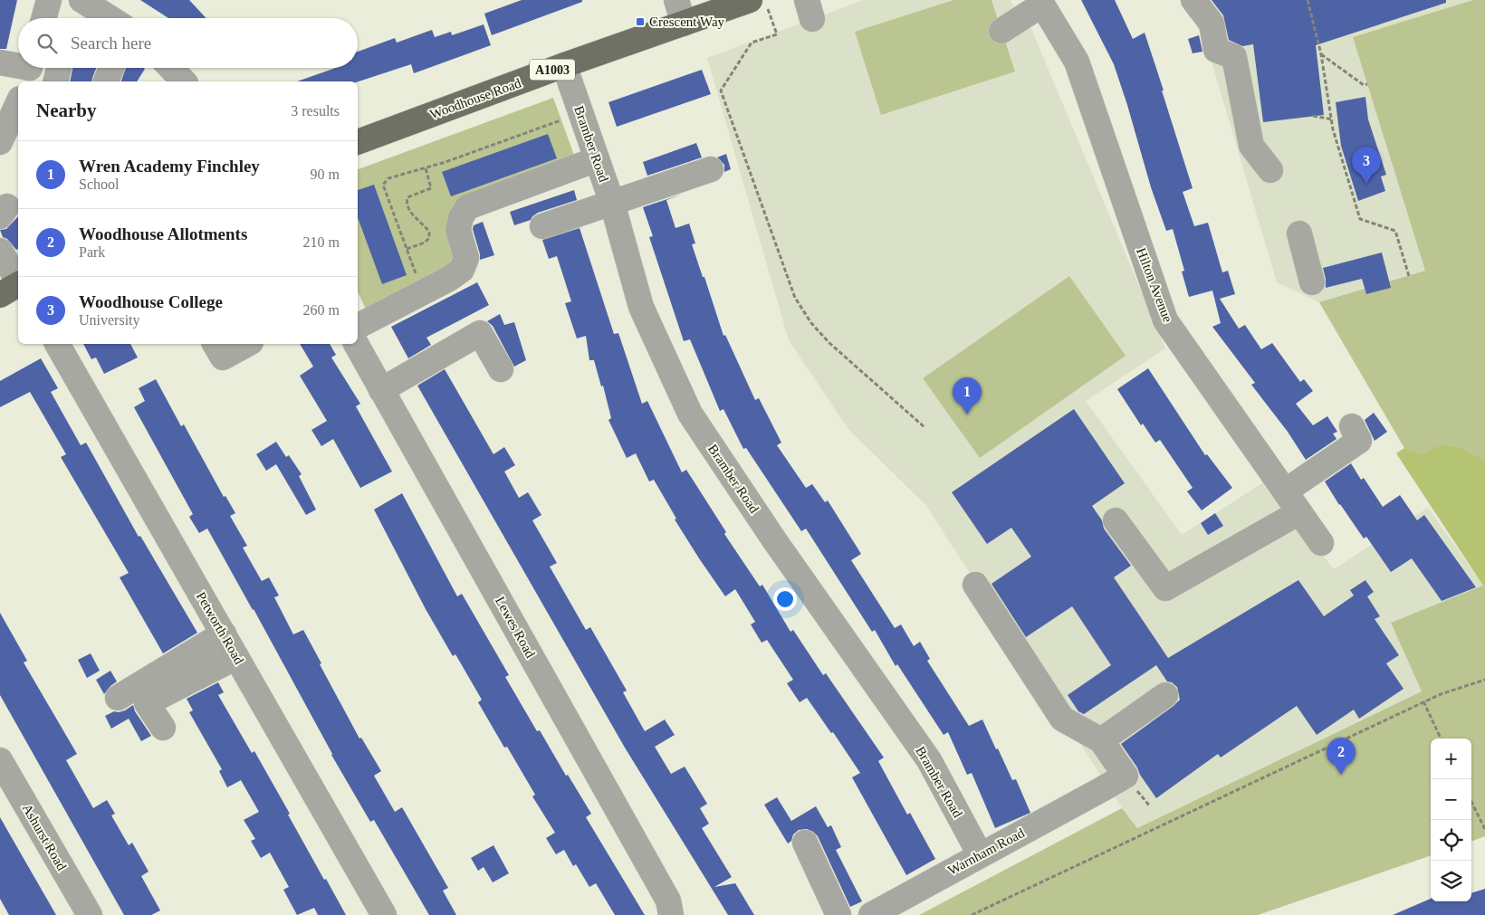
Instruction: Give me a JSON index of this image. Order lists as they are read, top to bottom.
{
  "streets": {
    "main road": ["A1003", "Woodhouse Road"],
    "street": [
      "Bramber Road",
      "Hilton Avenue",
      "Lewes Road",
      "Petworth Road",
      "Ashurst Road",
      "Warnham Road"
    ]
  },
  "crossings": [
    ["Woodhouse Road", "Bramber Road"],
    ["Bramber Road", "Warnham Road"]
  ],
  "places": {
    "transit": ["Crescent Way"]
  },
  "page": {
    "search": "Search here",
    "heading": ["Nearby", "3 results"],
    "list": [
      {
        "mark": "1",
        "name": "Wren Academy Finchley",
        "note": "School",
        "value": "90 m"
      },
      {
        "mark": "2",
        "name": "Woodhouse Allotments",
        "note": "Park",
        "value": "210 m"
      },
      {
        "mark": "3",
        "name": "Woodhouse College",
        "note": "University",
        "value": "260 m"
      }
    ],
    "pins": ["3", "1", "2"],
    "map_buttons": ["+", "−"]
  }
}
